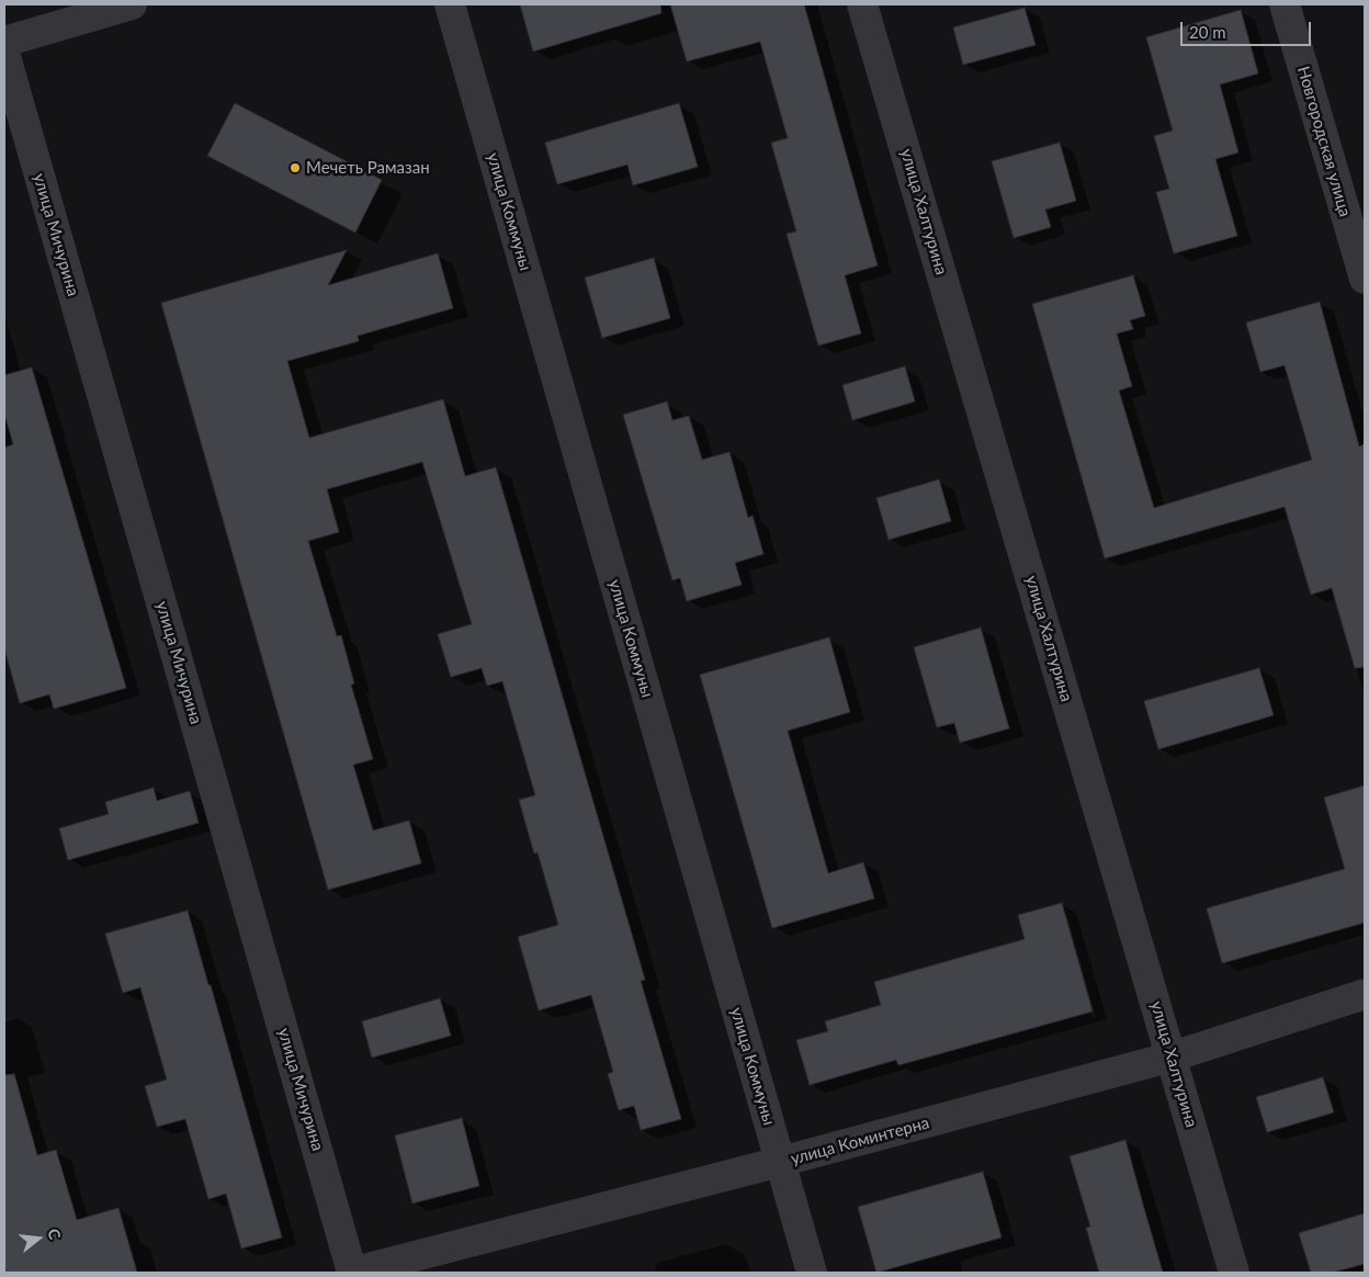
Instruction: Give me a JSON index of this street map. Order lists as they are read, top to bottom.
{
  "streets": {
    "street": [
      "Новгородская улица",
      "улица Коммуны",
      "улица Халтурина",
      "улица Мичурина",
      "улица Коминтерна"
    ]
  },
  "crossings": [
    ["улица Коммуны", "улица Коминтерна"],
    ["улица Халтурина", "улица Коминтерна"],
    ["улица Мичурина", "улица Коминтерна"]
  ],
  "places": ["Мечеть Рамазан"],
  "scale_bar": "20 m",
  "north": "right"
}
